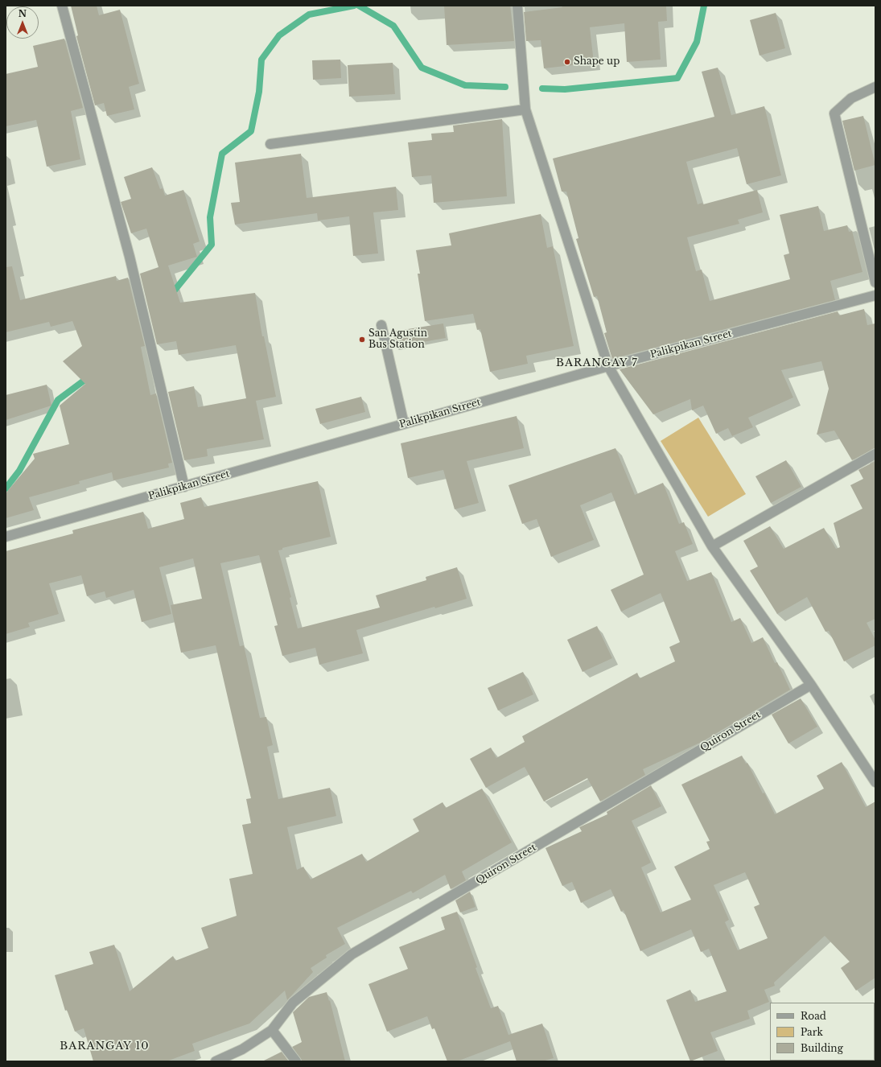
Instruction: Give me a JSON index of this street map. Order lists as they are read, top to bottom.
{
  "streets": {
    "street": ["Palikpikan Street", "Quiron Street"]
  },
  "districts": ["BARANGAY 7", "BARANGAY 10"],
  "places": ["Shape up", "San Agustin Bus Station"],
  "legend": ["Road", "Park", "Building"],
  "north": "top"
}
